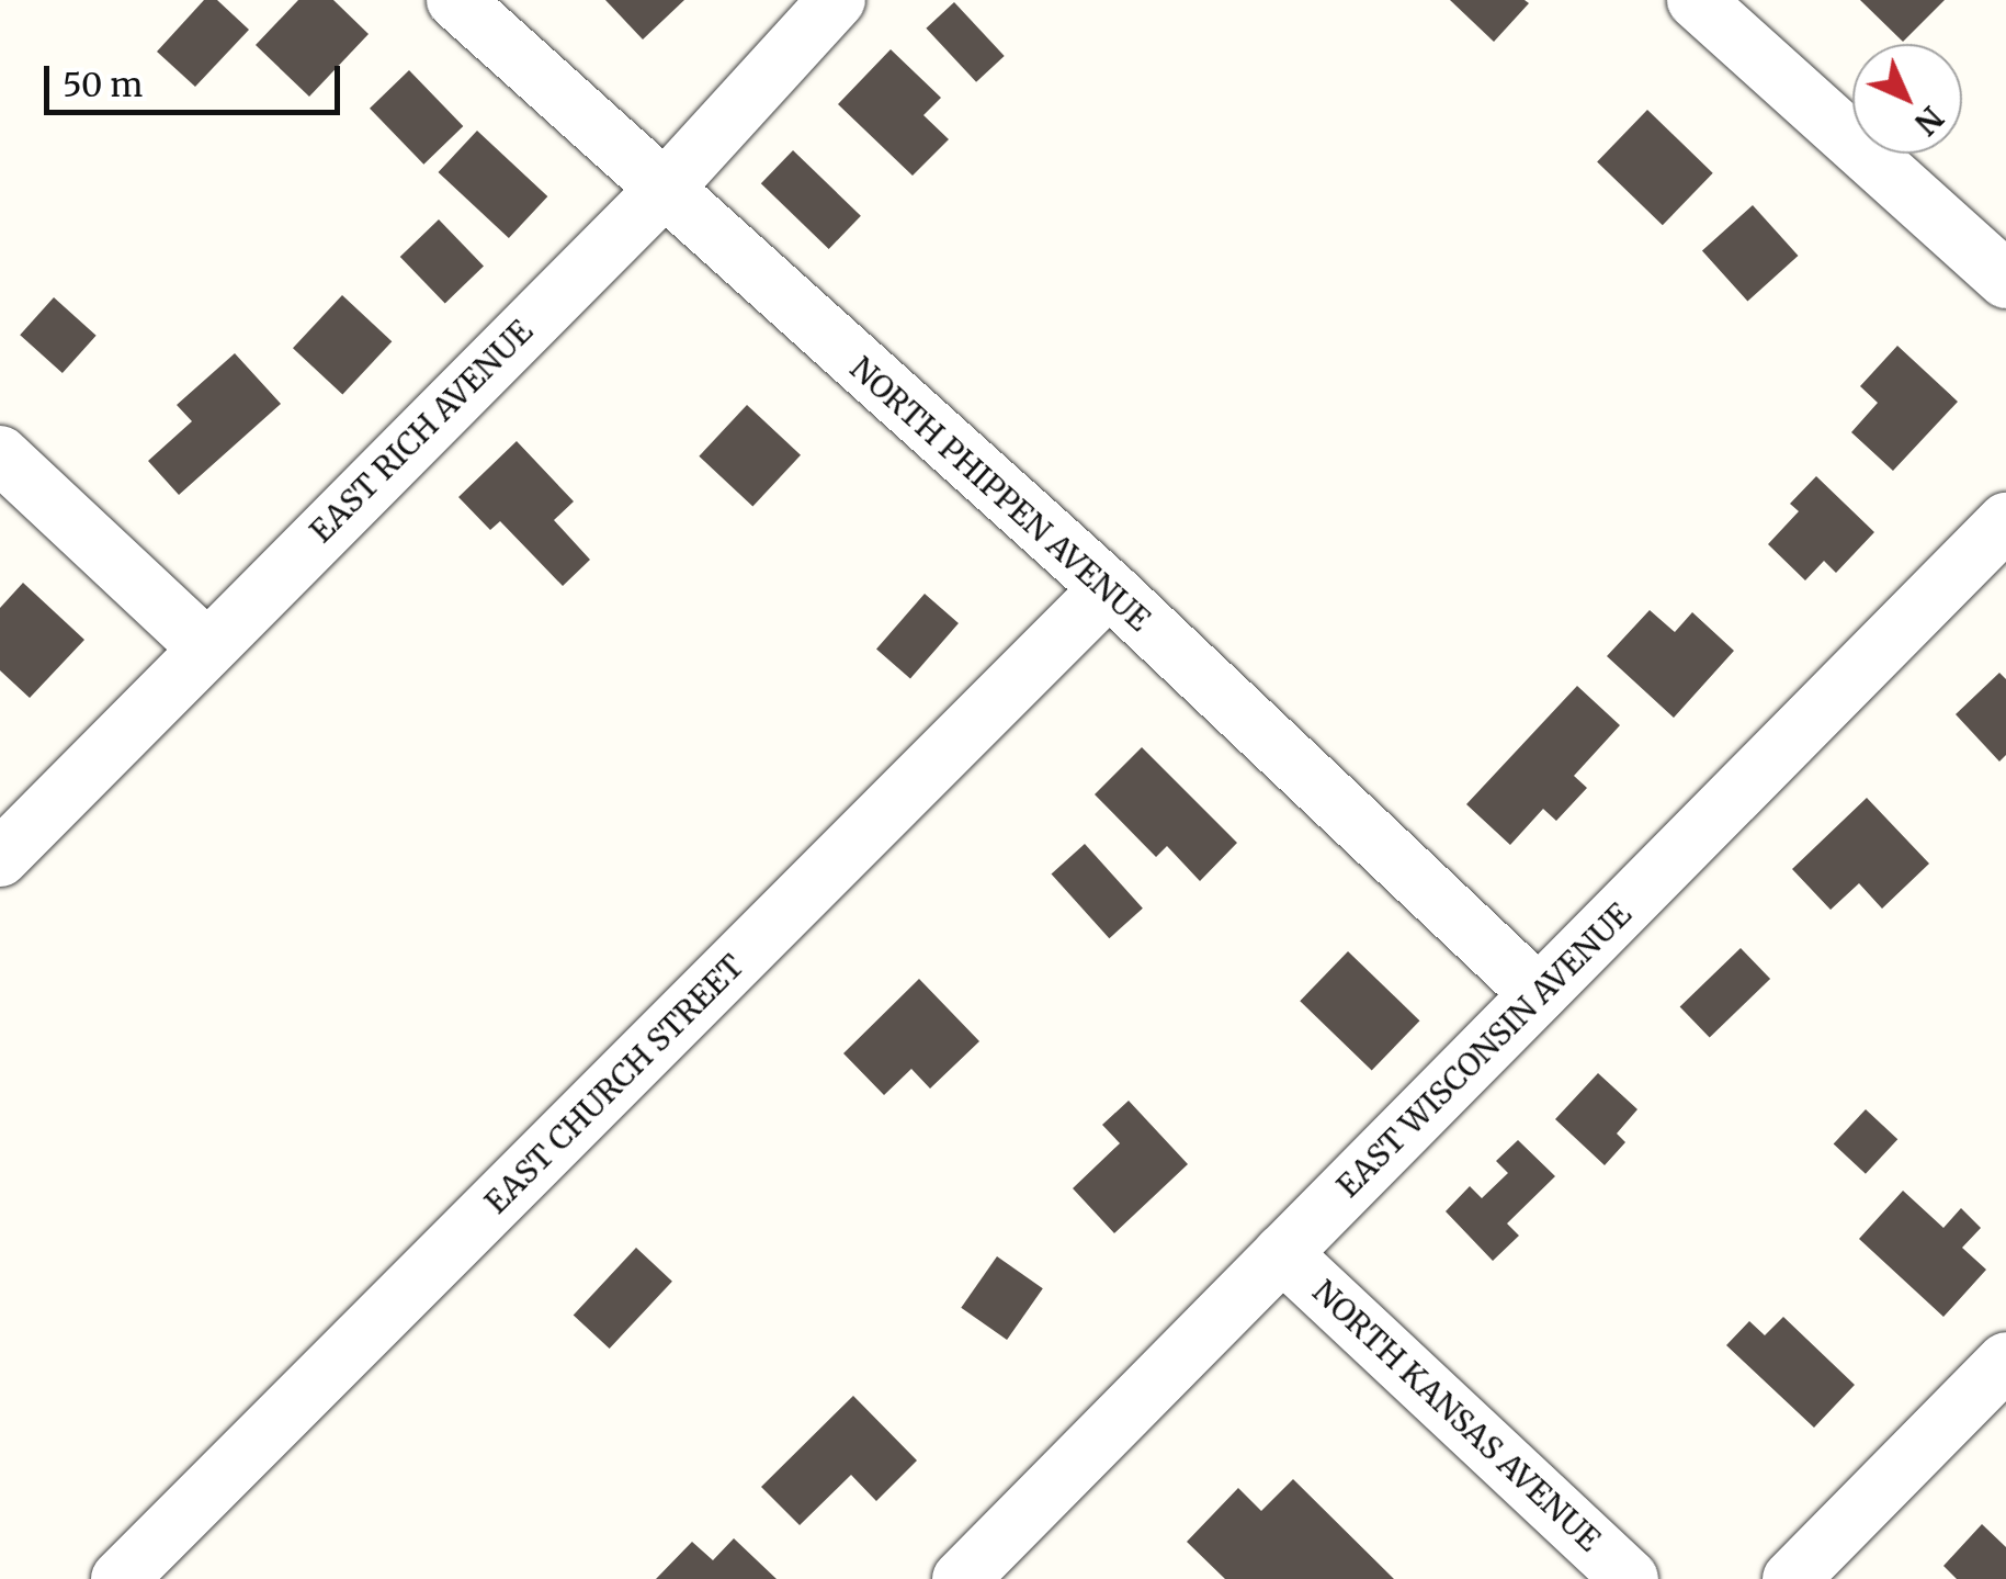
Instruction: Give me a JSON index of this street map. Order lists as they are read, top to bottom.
{
  "streets": {
    "street": [
      "EAST RICH AVENUE",
      "NORTH PHIPPEN AVENUE",
      "EAST WISCONSIN AVENUE",
      "EAST CHURCH STREET",
      "NORTH KANSAS AVENUE"
    ]
  },
  "crossings": [
    ["EAST RICH AVENUE", "NORTH PHIPPEN AVENUE"],
    ["NORTH PHIPPEN AVENUE", "EAST WISCONSIN AVENUE"],
    ["NORTH PHIPPEN AVENUE", "EAST CHURCH STREET"],
    ["EAST WISCONSIN AVENUE", "NORTH KANSAS AVENUE"]
  ],
  "scale_bar": "50 m",
  "north": "bottom right"
}
